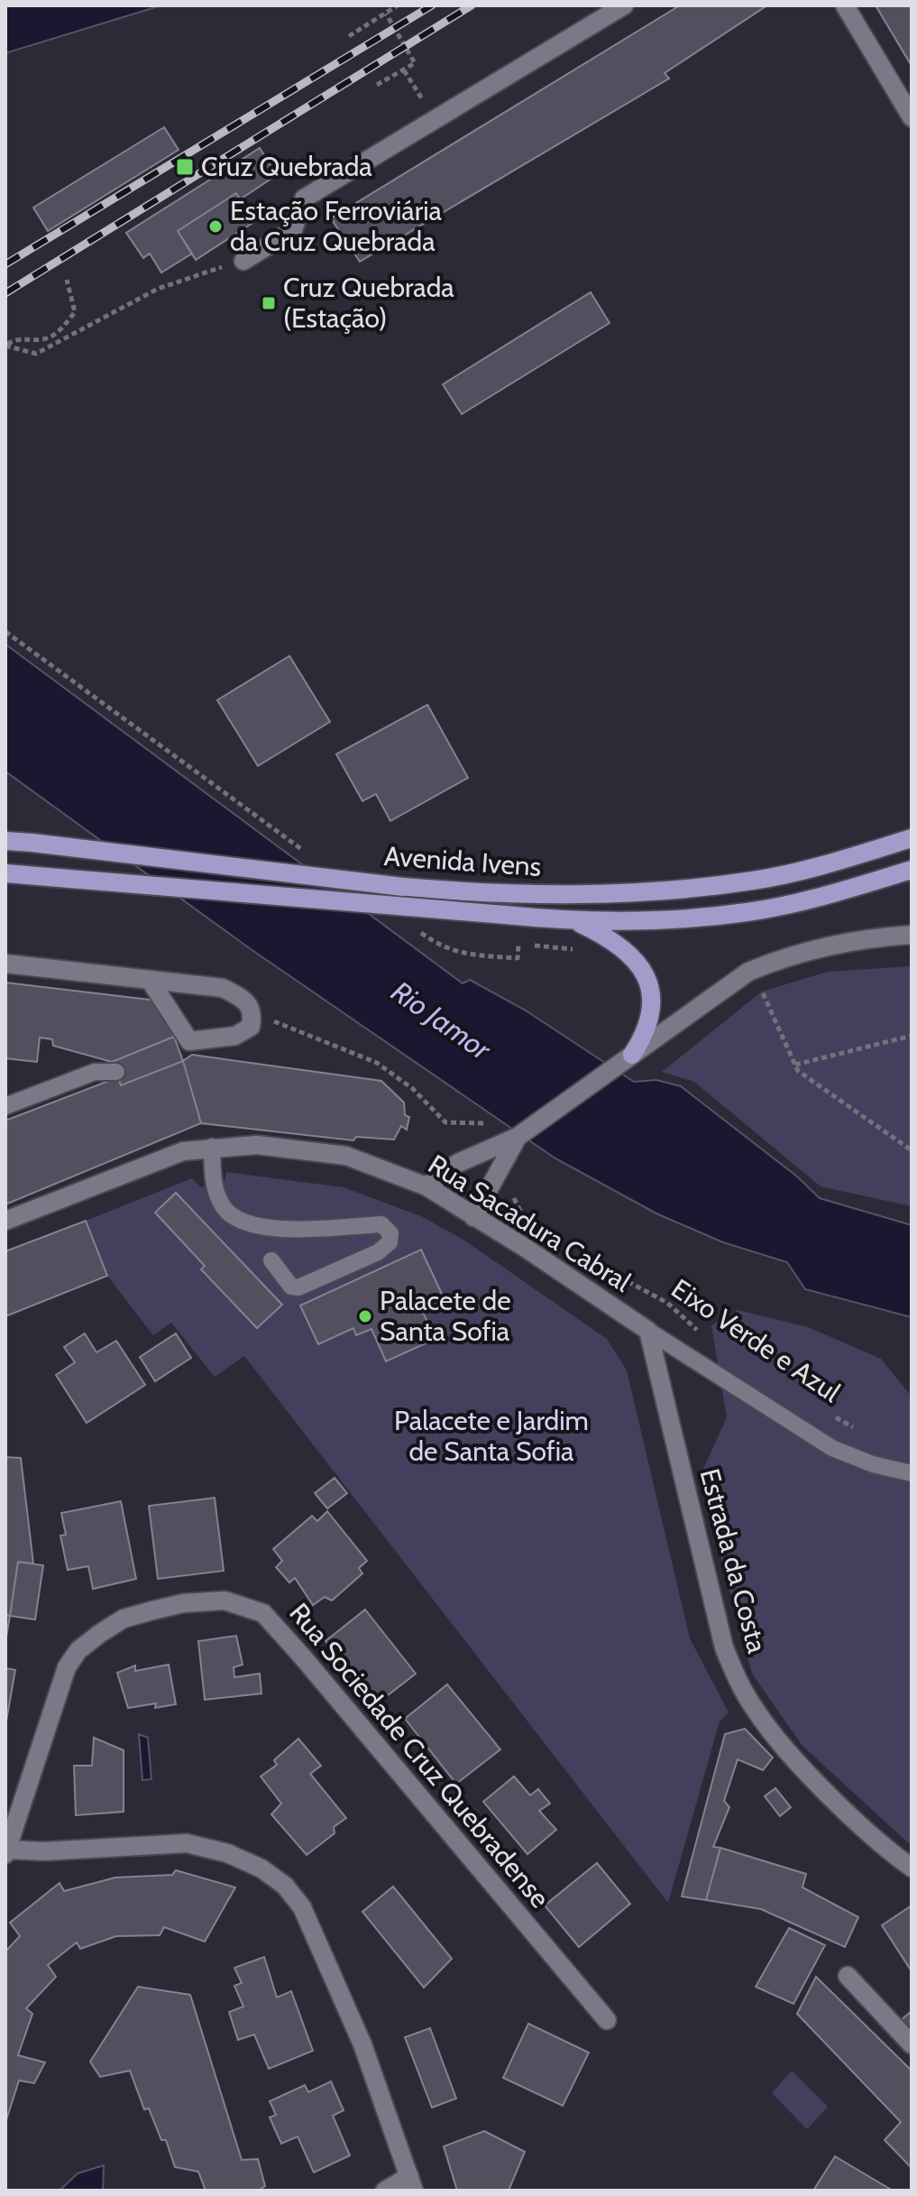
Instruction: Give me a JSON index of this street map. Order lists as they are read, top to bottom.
{
  "streets": {
    "main road": ["Avenida Ivens"],
    "street": ["Rua Sacadura Cabral", "Estrada da Costa", "Rua Sociedade Cruz Quebradense"],
    "path": ["Eixo Verde e Azul"]
  },
  "crossings": [
    ["Rua Sacadura Cabral", "Estrada da Costa"]
  ],
  "water": ["Rio Jamor"],
  "parks": ["Palacete e Jardim de Santa Sofia"],
  "places": {
    "transit": ["Cruz Quebrada", "Cruz Quebrada (Estação)"],
    "other": ["Estação Ferroviária da Cruz Quebrada", "Palacete de Santa Sofia"]
  }
}
